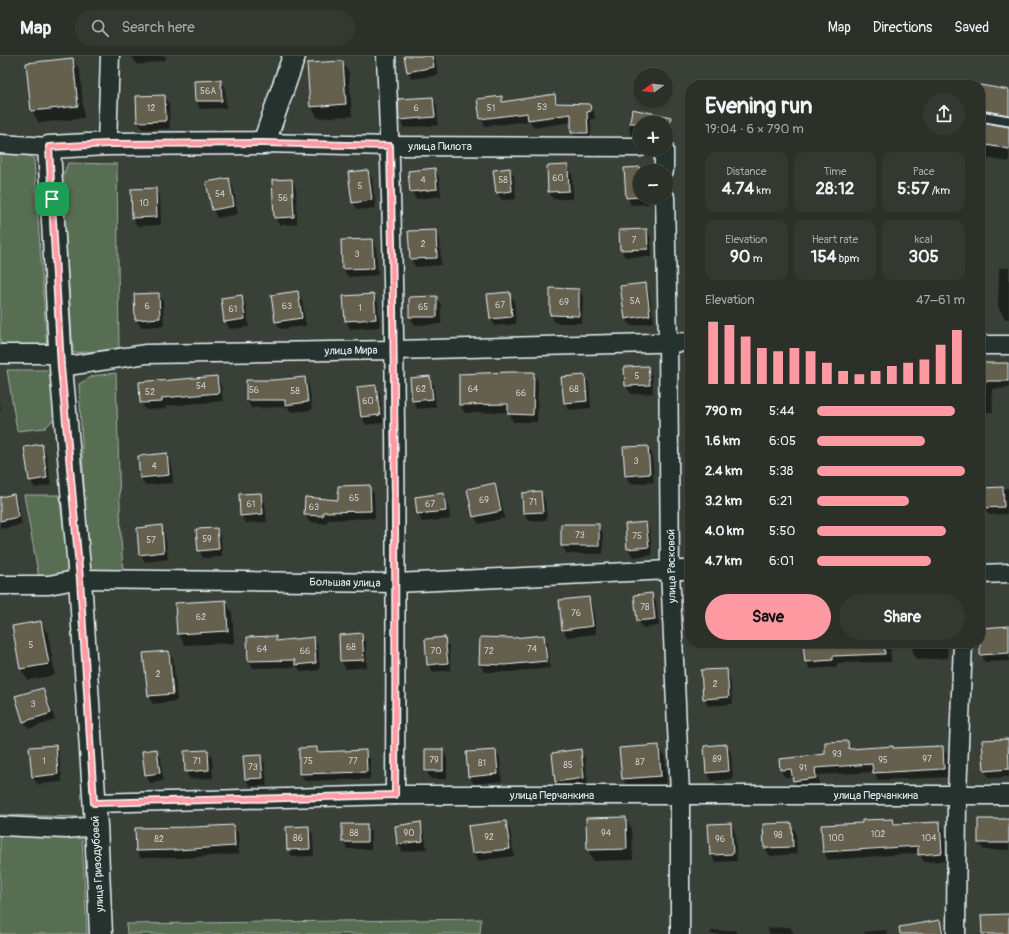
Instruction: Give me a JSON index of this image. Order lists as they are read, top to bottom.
{
  "streets": {
    "street": [
      "улица Пилота",
      "улица Мира",
      "улица Расковой",
      "Большая улица",
      "улица Перчанкина",
      "улица Гризодубовой"
    ]
  },
  "crossings": [
    ["улица Пилота", "улица Гризодубовой"],
    ["улица Мира", "улица Расковой"],
    ["улица Мира", "улица Гризодубовой"],
    ["улица Расковой", "Большая улица"],
    ["улица Расковой", "улица Перчанкина"],
    ["Большая улица", "улица Гризодубовой"],
    ["улица Перчанкина", "улица Гризодубовой"]
  ],
  "house_numbers": [
    "56А",
    "53",
    "12",
    "6",
    "51",
    "60",
    "4",
    "58",
    "5",
    "54",
    "56",
    "10",
    "7",
    "2",
    "3",
    "5А",
    "69",
    "67",
    "6",
    "63",
    "65",
    "1",
    "61",
    "5",
    "54",
    "62",
    "64",
    "68",
    "56",
    "58",
    "52",
    "66",
    "60",
    "3",
    "4",
    "65",
    "69",
    "71",
    "61",
    "67",
    "63",
    "73",
    "75",
    "59",
    "57",
    "78",
    "76",
    "62",
    "5",
    "68",
    "64",
    "74",
    "66",
    "70",
    "72",
    "2",
    "2",
    "3",
    "93",
    "89",
    "97",
    "79",
    "95",
    "1",
    "71",
    "75",
    "77",
    "87",
    "81",
    "85",
    "73",
    "91",
    "88",
    "90",
    "94",
    "102",
    "98",
    "92",
    "86",
    "100",
    "104",
    "82",
    "96"
  ],
  "north": "left",
  "page": {
    "header": "Map",
    "search": "Search here",
    "nav": ["Map", "Directions", "Saved"],
    "map_buttons": ["+", "−"],
    "heading": ["Evening run", "19:04 · 6 × 790 m"],
    "stats": [
      ["Distance", "4.74 km"],
      ["Time", "28:12"],
      ["Pace", "5:57 /km"],
      ["Elevation", "90 m"],
      ["Heart rate", "154 bpm"],
      ["kcal", "305"]
    ],
    "chart": ["Elevation", "47–61 m"],
    "list": [
      {
        "name": "790 m",
        "note": "5:44"
      },
      {
        "name": "1.6 km",
        "note": "6:05"
      },
      {
        "name": "2.4 km",
        "note": "5:38"
      },
      {
        "name": "3.2 km",
        "note": "6:21"
      },
      {
        "name": "4.0 km",
        "note": "5:50"
      },
      {
        "name": "4.7 km",
        "note": "6:01"
      }
    ],
    "buttons": ["Save", "Share"]
  }
}
